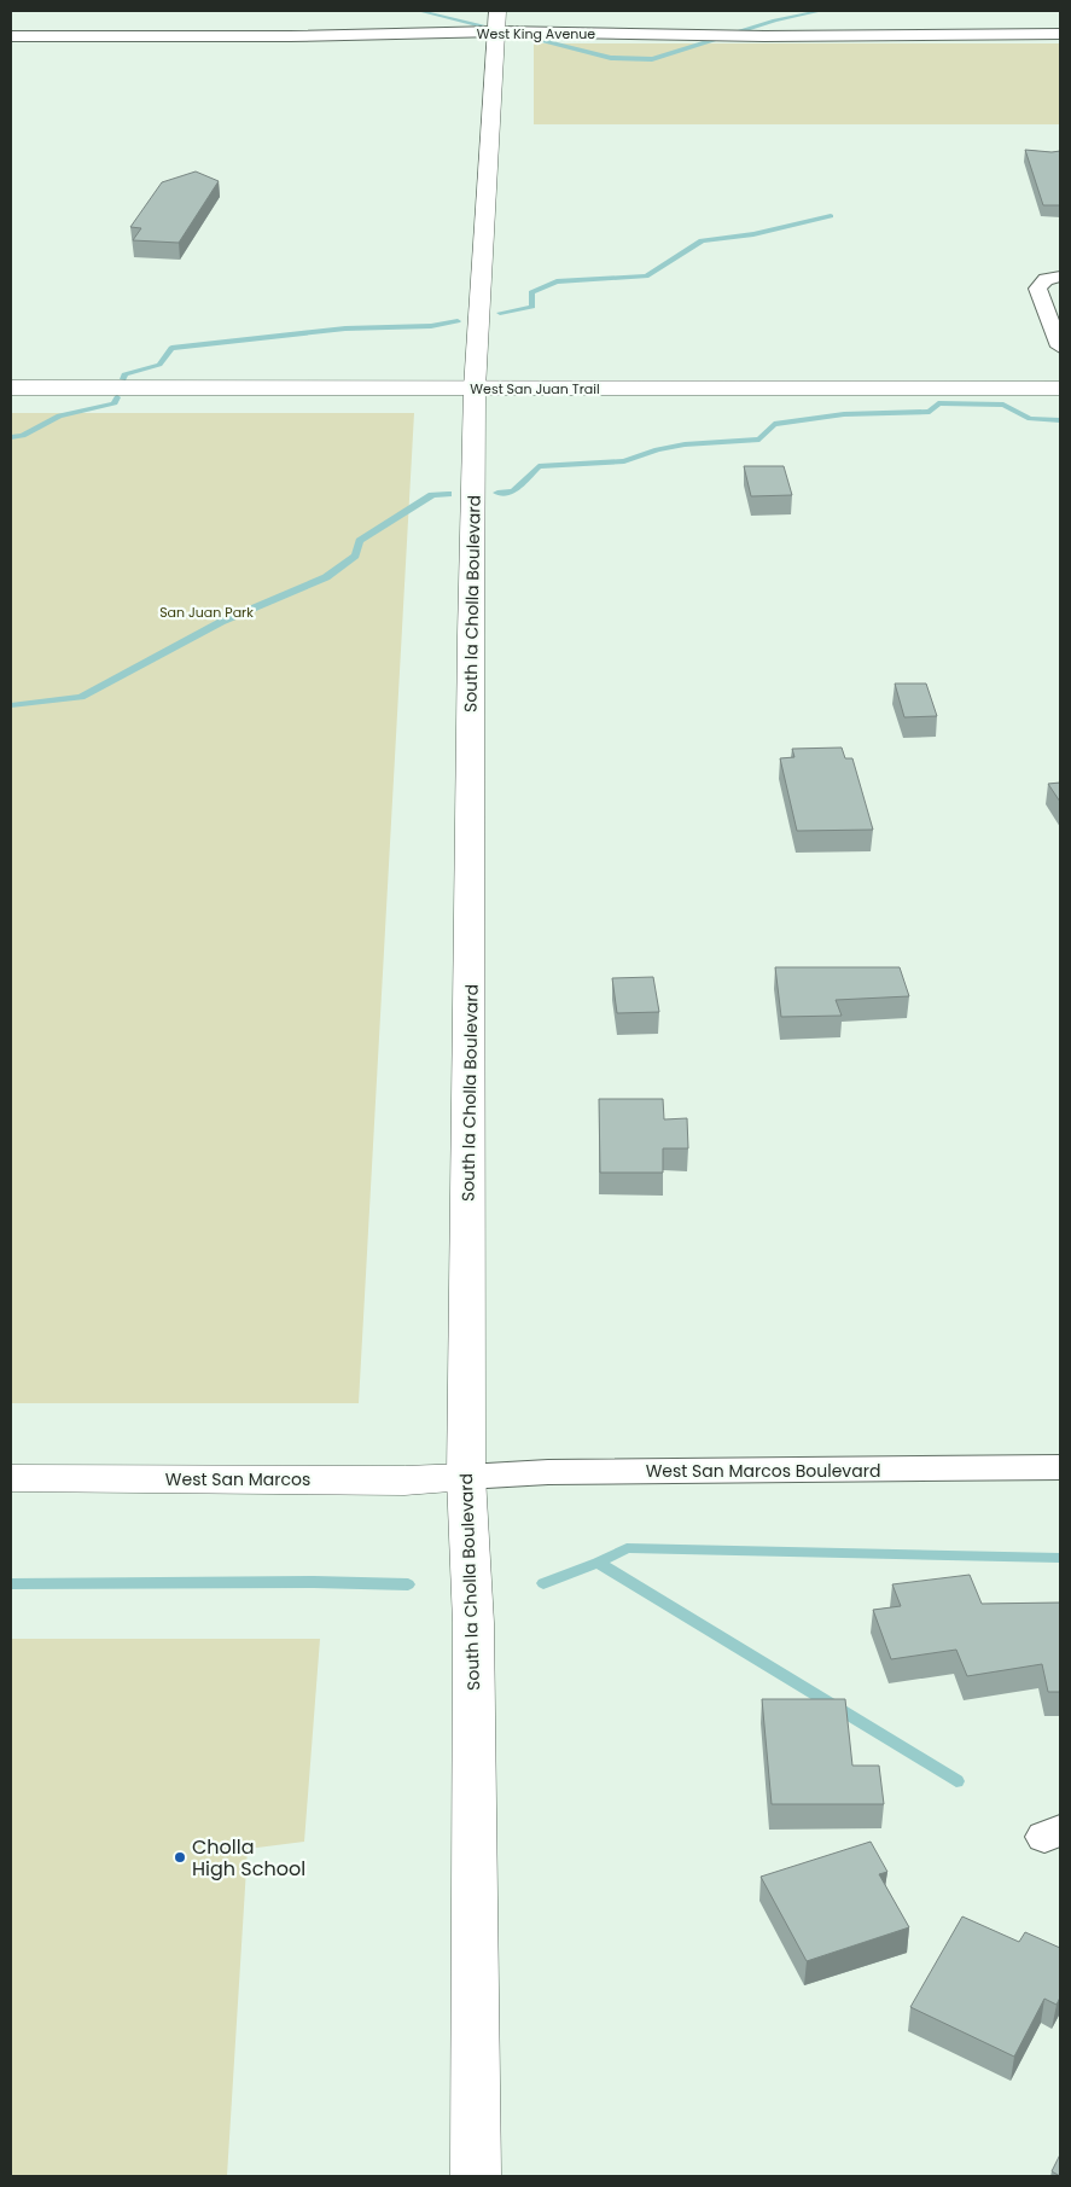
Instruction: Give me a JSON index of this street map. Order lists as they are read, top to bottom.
{
  "streets": {
    "main road": ["West San Juan Trail", "South la Cholla Boulevard", "West San Marcos"],
    "street": ["West King Avenue", "West San Marcos Boulevard"]
  },
  "crossings": [
    ["West King Avenue", "South la Cholla Boulevard"],
    ["West San Juan Trail", "South la Cholla Boulevard"],
    ["South la Cholla Boulevard", "West San Marcos Boulevard"],
    ["South la Cholla Boulevard", "West San Marcos"],
    ["West San Marcos Boulevard", "West San Marcos"]
  ],
  "parks": ["San Juan Park"],
  "places": ["Cholla High School"]
}
